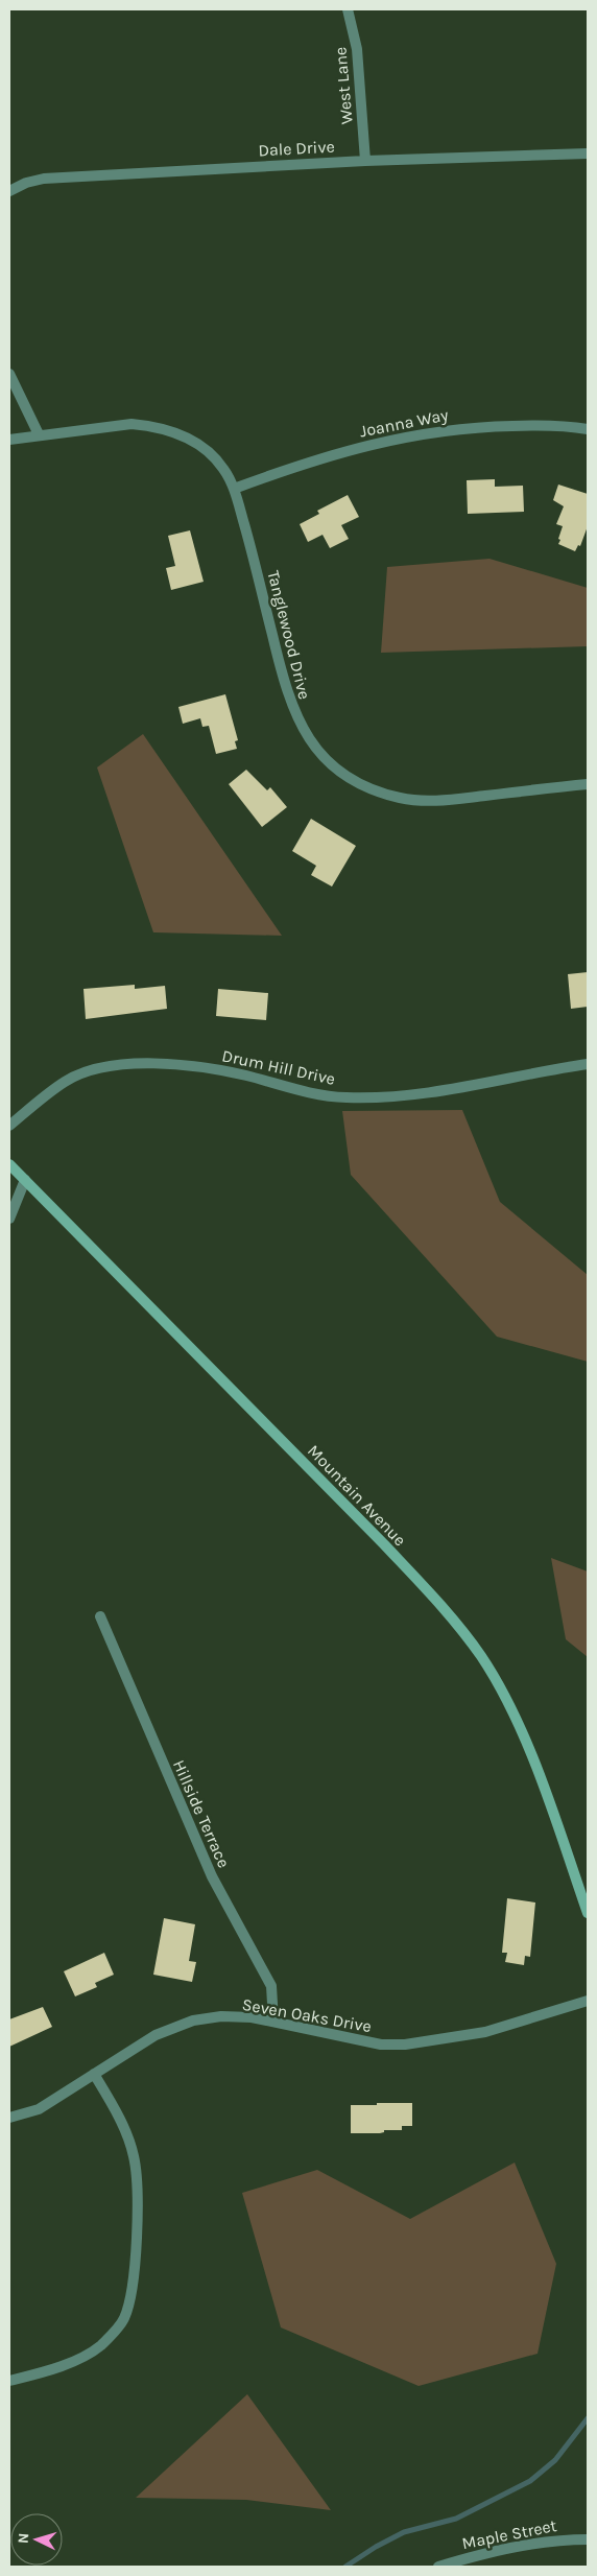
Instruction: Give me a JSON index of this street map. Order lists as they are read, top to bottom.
{
  "streets": {
    "main road": ["Mountain Avenue"],
    "street": [
      "West Lane",
      "Dale Drive",
      "Joanna Way",
      "Tanglewood Drive",
      "Drum Hill Drive",
      "Hillside Terrace",
      "Seven Oaks Drive",
      "Maple Street"
    ]
  },
  "crossings": [
    ["West Lane", "Dale Drive"],
    ["Joanna Way", "Tanglewood Drive"],
    ["Hillside Terrace", "Seven Oaks Drive"]
  ],
  "north": "left"
}
